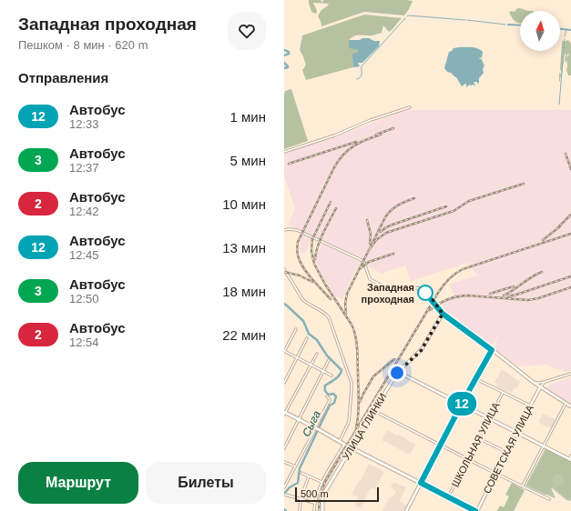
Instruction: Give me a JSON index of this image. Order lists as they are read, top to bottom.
{
  "streets": {
    "main road": ["УЛИЦА ГЛИНКИ"],
    "street": ["ШКОЛЬНАЯ УЛИЦА", "СОВЕТСКАЯ УЛИЦА"]
  },
  "water": ["Сыга"],
  "places": ["Западная проходная"],
  "lines": ["bus line 12"],
  "scale_bar": "500 m",
  "north": "top",
  "page": {
    "heading": [
      ["Западная проходная", "Пешком · 8 мин · 620 m"],
      "Отправления"
    ],
    "on_map": "12",
    "list": [
      {
        "mark": "12",
        "name": "Автобус",
        "note": "12:33",
        "value": "1 мин"
      },
      {
        "mark": "3",
        "name": "Автобус",
        "note": "12:37",
        "value": "5 мин"
      },
      {
        "mark": "2",
        "name": "Автобус",
        "note": "12:42",
        "value": "10 мин"
      },
      {
        "mark": "12",
        "name": "Автобус",
        "note": "12:45",
        "value": "13 мин"
      },
      {
        "mark": "3",
        "name": "Автобус",
        "note": "12:50",
        "value": "18 мин"
      },
      {
        "mark": "2",
        "name": "Автобус",
        "note": "12:54",
        "value": "22 мин"
      }
    ],
    "buttons": ["Маршрут", "Билеты"],
    "scale": "500 m"
  }
}
